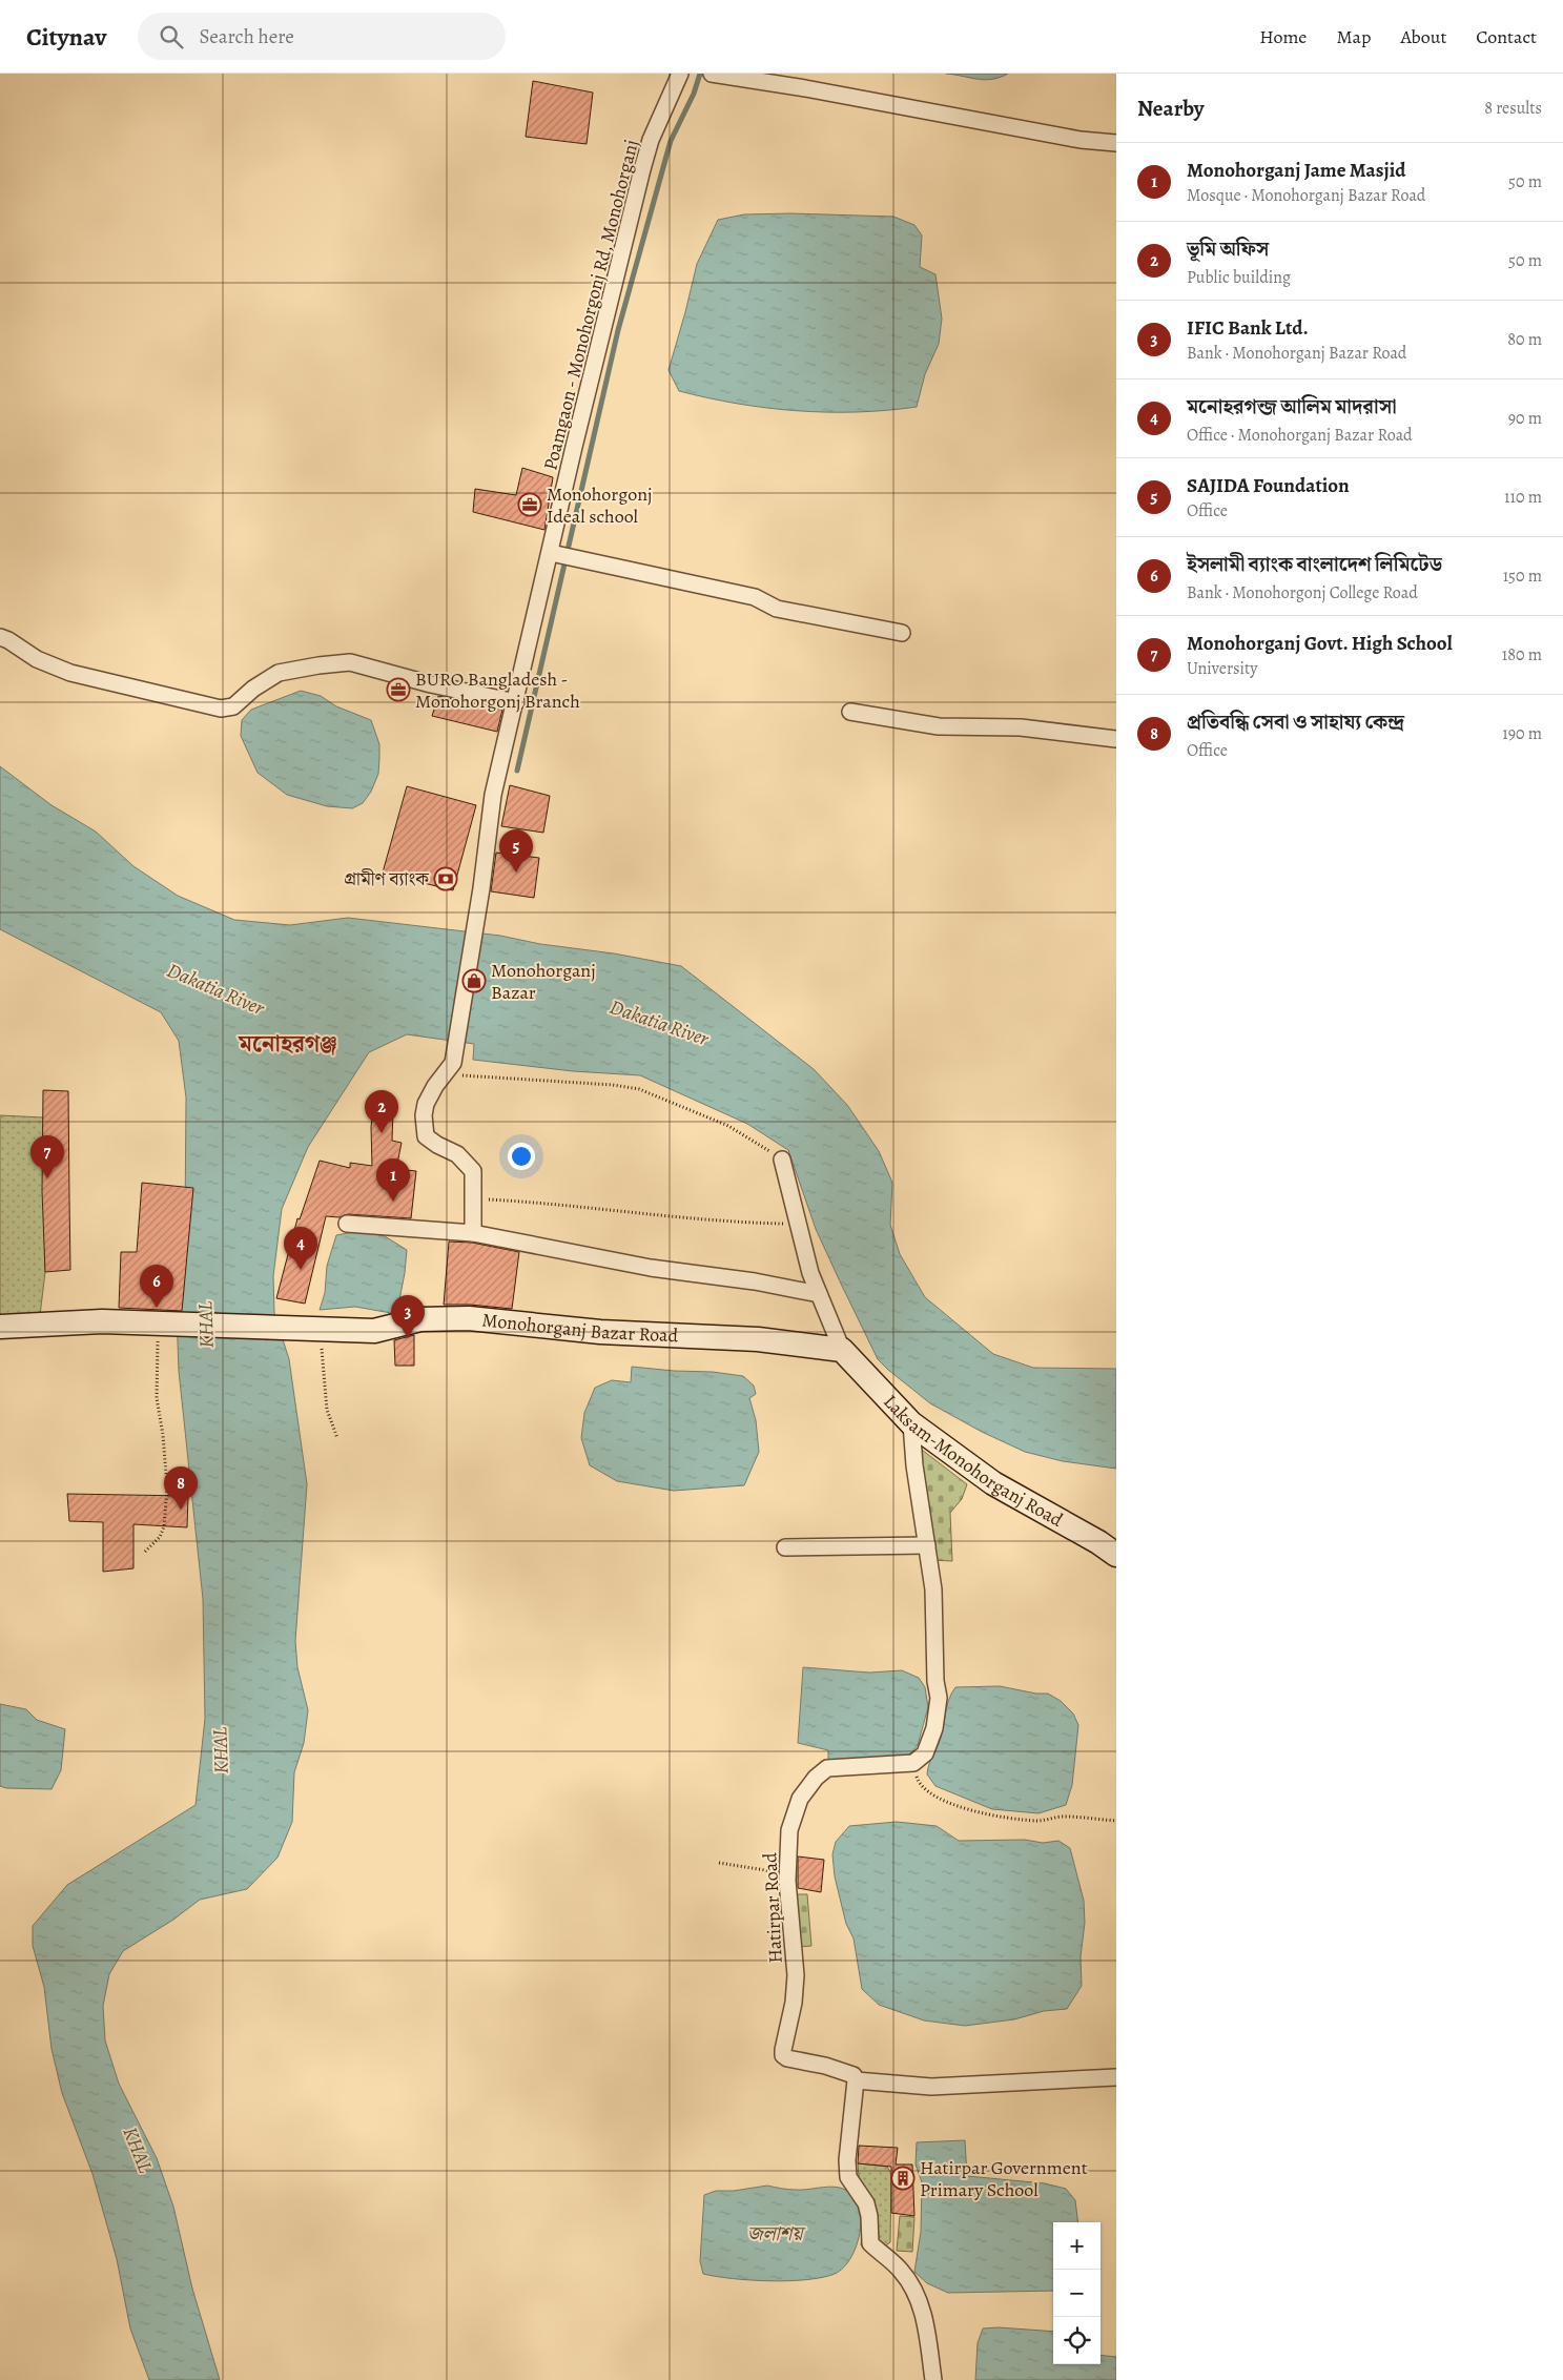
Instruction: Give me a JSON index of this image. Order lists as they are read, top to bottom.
{
  "streets": {
    "street": [
      "Poamgaon - Monohorgonj Rd, Monohorganj",
      "Monohorganj Bazar Road",
      "Laksam-Monohorganj Road",
      "Hatirpar Road"
    ]
  },
  "crossings": [
    ["Monohorganj Bazar Road", "Laksam-Monohorganj Road"]
  ],
  "districts": ["মনোহরগঞ্জ"],
  "water": ["Dakatia River", "KHAL", "জলাশয়"],
  "places": {
    "office": ["Monohorgonj Ideal school", "BURO Bangladesh - Monohorgonj Branch"],
    "bank": ["গ্রামীণ ব্যাংক"],
    "shop": ["Monohorganj Bazar"],
    "building": ["Hatirpar Government Primary School"]
  },
  "page": {
    "header": "Citynav",
    "search": "Search here",
    "nav": [
      "Home",
      "Map",
      "About",
      "Contact"
    ],
    "heading": ["Nearby", "8 results"],
    "list": [
      {
        "mark": "1",
        "name": "Monohorganj Jame Masjid",
        "note": "Mosque · Monohorganj Bazar Road",
        "value": "50 m"
      },
      {
        "mark": "2",
        "name": "ভূমি অফিস",
        "note": "Public building",
        "value": "50 m"
      },
      {
        "mark": "3",
        "name": "IFIC Bank Ltd.",
        "note": "Bank · Monohorganj Bazar Road",
        "value": "80 m"
      },
      {
        "mark": "4",
        "name": "মনোহরগন্জ আলিম মাদরাসা",
        "note": "Office · Monohorganj Bazar Road",
        "value": "90 m"
      },
      {
        "mark": "5",
        "name": "SAJIDA Foundation",
        "note": "Office",
        "value": "110 m"
      },
      {
        "mark": "6",
        "name": "ইসলামী ব্যাংক বাংলাদেশ লিমিটেড",
        "note": "Bank · Monohorgonj College Road",
        "value": "150 m"
      },
      {
        "mark": "7",
        "name": "Monohorganj Govt. High School",
        "note": "University",
        "value": "180 m"
      },
      {
        "mark": "8",
        "name": "প্রতিবন্ধি সেবা ও সাহায্য কেন্দ্র",
        "note": "Office",
        "value": "190 m"
      }
    ],
    "pins": [
      "5",
      "2",
      "7",
      "1",
      "4",
      "6",
      "3",
      "8"
    ],
    "map_buttons": ["+", "−"]
  }
}
